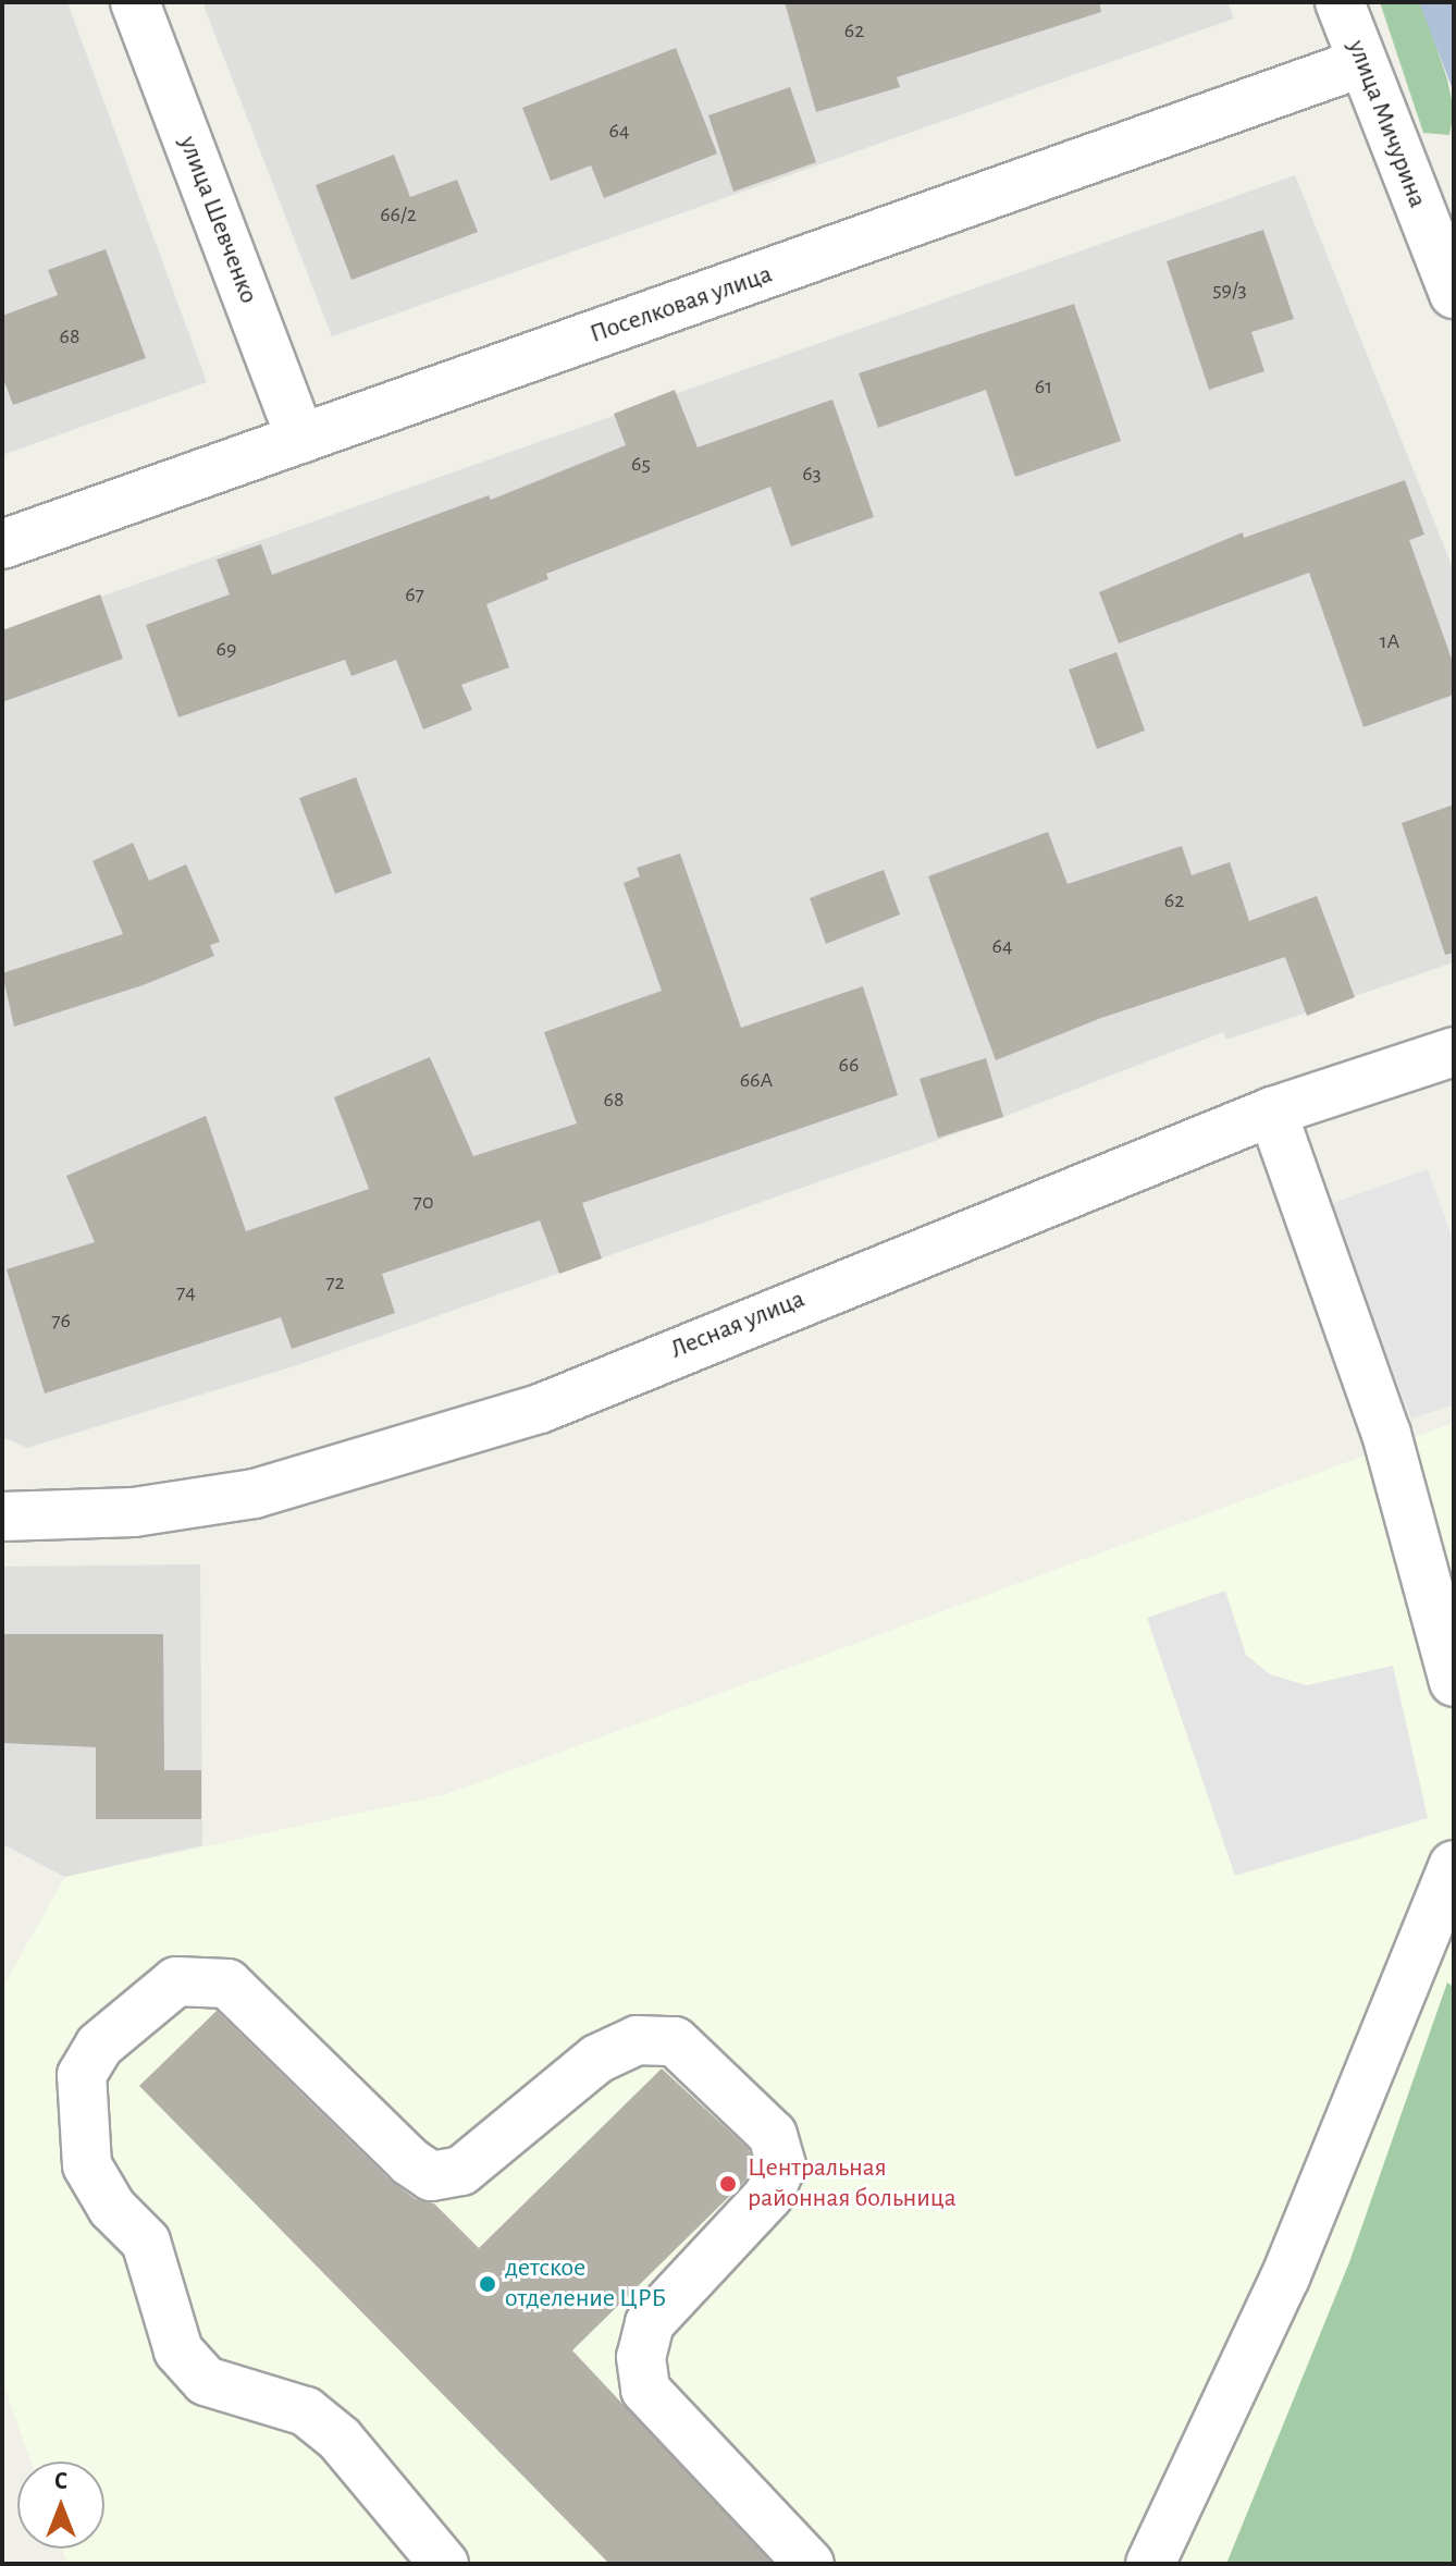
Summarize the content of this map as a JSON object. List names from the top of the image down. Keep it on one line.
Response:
{"streets":{"street":["улица Мичурина","улица Шевченко","Поселковая улица","Лесная улица"]},"crossings":[["улица Мичурина","Поселковая улица"],["улица Шевченко","Поселковая улица"]],"places":["Центральная районная больница","детское отделение ЦРБ"],"house_numbers":["62","64","66/2","59/3","68","61","65","63","67","1А","69","62","64","66","66А","68","70","72","74","76"],"north":"top"}
